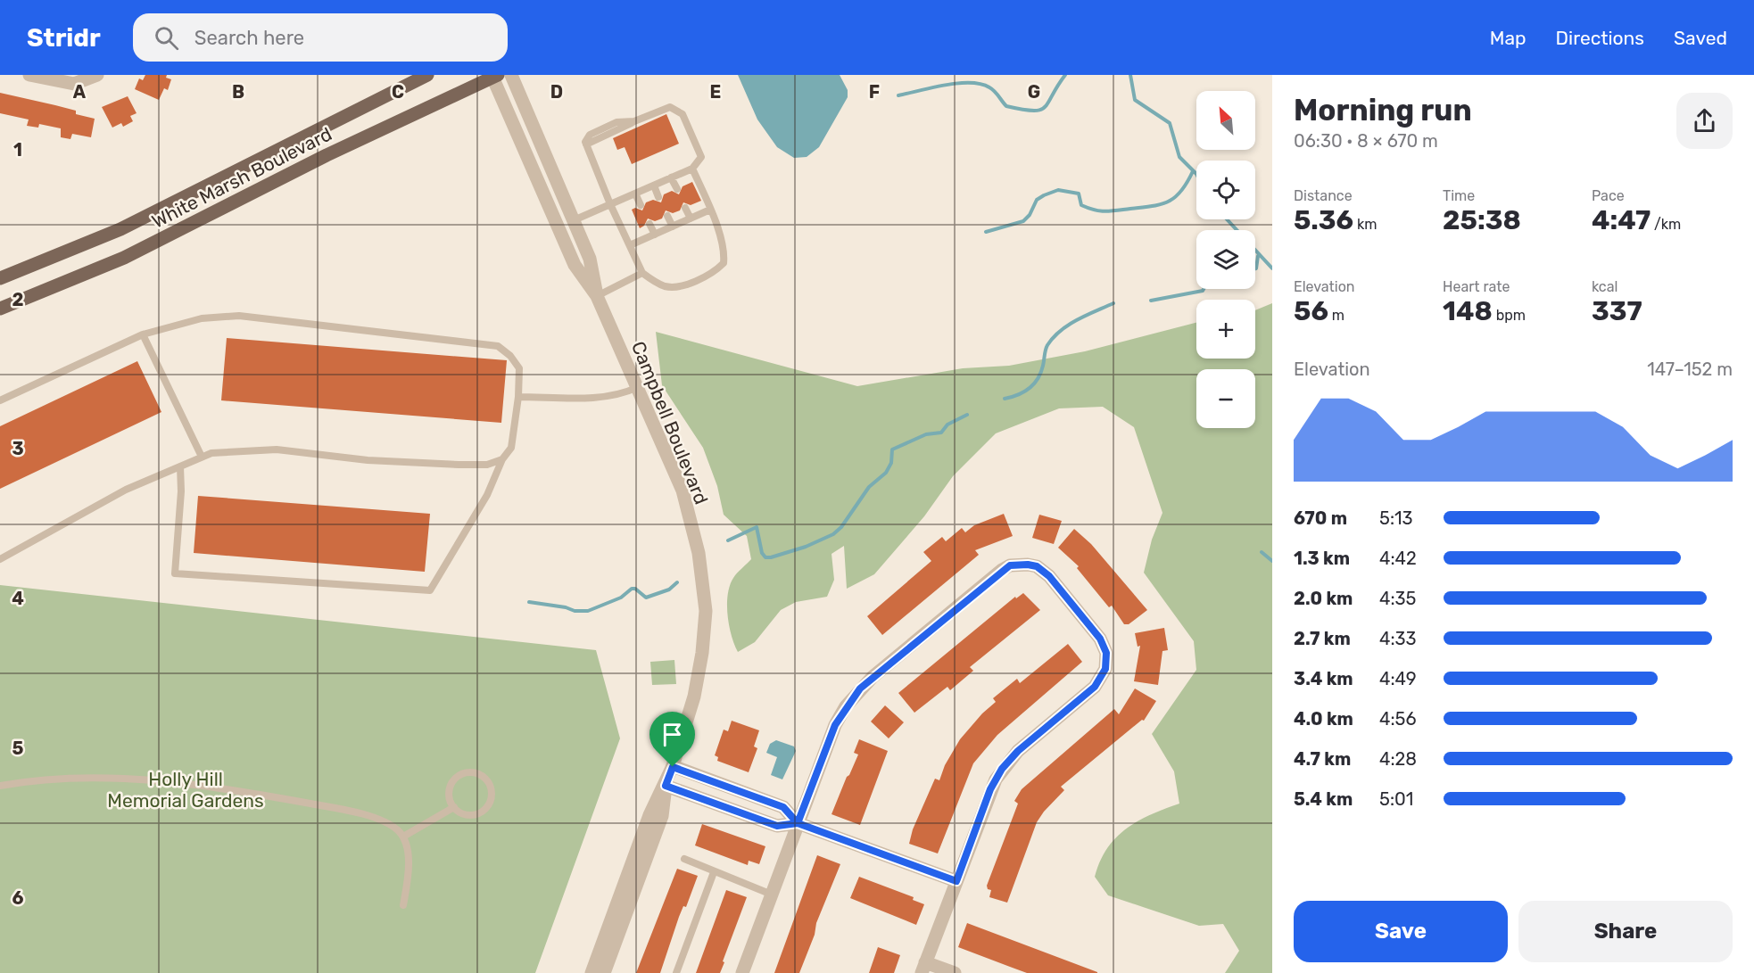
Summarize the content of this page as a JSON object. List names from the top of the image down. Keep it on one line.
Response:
{"streets":{"main road":["White Marsh Boulevard"],"street":["Campbell Boulevard"]},"crossings":[["White Marsh Boulevard","Campbell Boulevard"]],"parks":["Holly Hill Memorial Gardens"],"north":"top left","page":{"header":"Stridr","search":"Search here","nav":["Map","Directions","Saved"],"heading":["Morning run","06:30 · 8 × 670 m"],"map_buttons":["+","−"],"stats":[["Distance","5.36 km"],["Time","25:38"],["Pace","4:47 /km"],["Elevation","56 m"],["Heart rate","148 bpm"],["kcal","337"]],"chart":["Elevation","147–152 m"],"list":[{"name":"670 m","note":"5:13"},{"name":"1.3 km","note":"4:42"},{"name":"2.0 km","note":"4:35"},{"name":"2.7 km","note":"4:33"},{"name":"3.4 km","note":"4:49"},{"name":"4.0 km","note":"4:56"},{"name":"4.7 km","note":"4:28"},{"name":"5.4 km","note":"5:01"}],"buttons":["Save","Share"]},"grid":{"columns":["A","B","C","D","E","F","G"],"rows":["1","2","3","4","5","6"]}}
